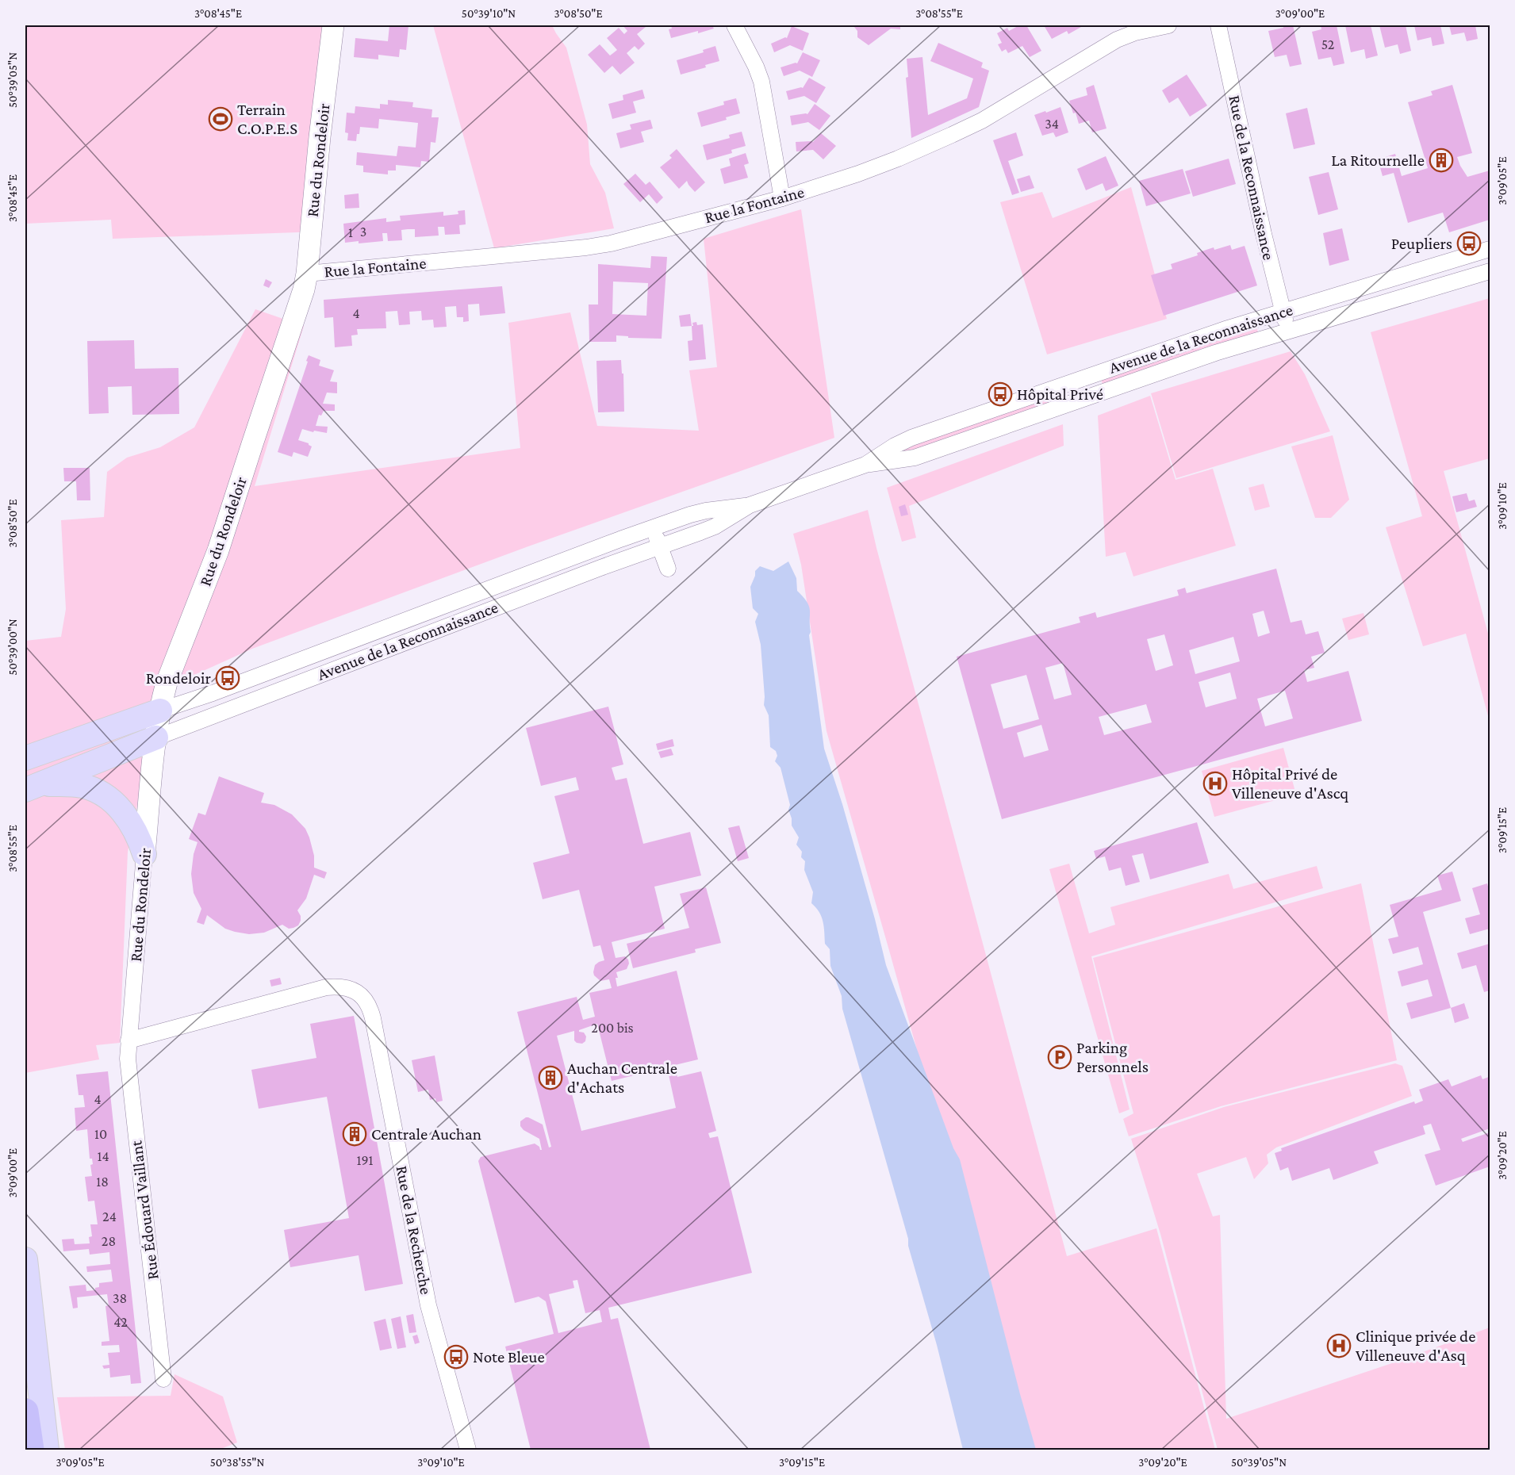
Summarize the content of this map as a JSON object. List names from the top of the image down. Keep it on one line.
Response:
{"streets":{"street":["Rue du Rondeloir","Rue de la Reconnaissance","Rue la Fontaine","Avenue de la Reconnaissance","Rue Édouard Vaillant","Rue de la Recherche"]},"crossings":[["Rue du Rondeloir","Rue la Fontaine"],["Rue du Rondeloir","Avenue de la Reconnaissance"],["Rue du Rondeloir","Rue Édouard Vaillant"],["Rue du Rondeloir","Rue de la Recherche"],["Rue de la Reconnaissance","Avenue de la Reconnaissance"],["Rue Édouard Vaillant","Rue de la Recherche"]],"places":{"sports":["Terrain C.O.P.E.S"],"building":["La Ritournelle","Auchan Centrale d'Achats","Centrale Auchan"],"bus stop":["Peupliers","Hôpital Privé","Rondeloir","Note Bleue"],"hospital":["Hôpital Privé de Villeneuve d'Ascq","Clinique privée de Villeneuve d'Asq"],"parking":["Parking Personnels"]},"house_numbers":["52","34","3","1","4","200 bis","4","10","14","191","18","24","28","38","42"],"coordinates":["3°08'45\"E","50°39'10\"N","3°08'50\"E","3°08'55\"E","3°09'00\"E","50°39'05\"N","3°09'05\"E","3°09'10\"E","50°39'00\"N","3°09'15\"E","3°09'20\"E","50°38'55\"N"]}
